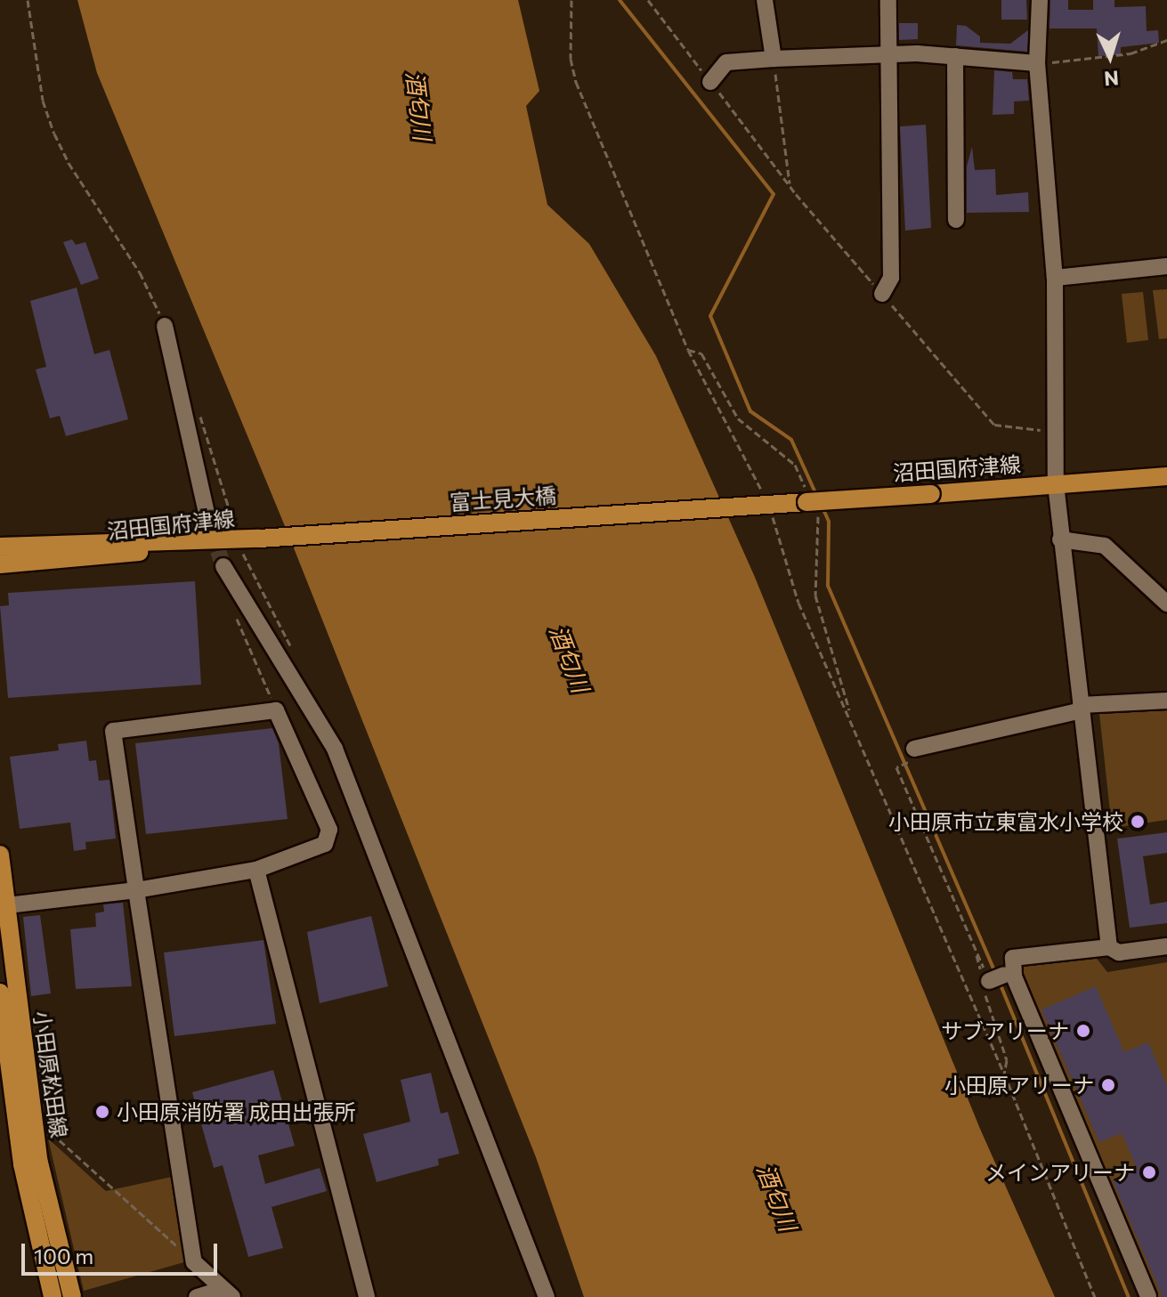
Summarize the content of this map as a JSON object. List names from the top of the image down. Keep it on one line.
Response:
{"streets":{"main road":["沼田国府津線","富士見大橋","小田原松田線"]},"crossings":[["沼田国府津線","富士見大橋"]],"water":["酒匂川"],"places":["小田原市立東富水小学校","サブアリーナ","小田原アリーナ","小田原消防署 成田出張所","メインアリーナ"],"scale_bar":"100 m","north":"bottom"}
